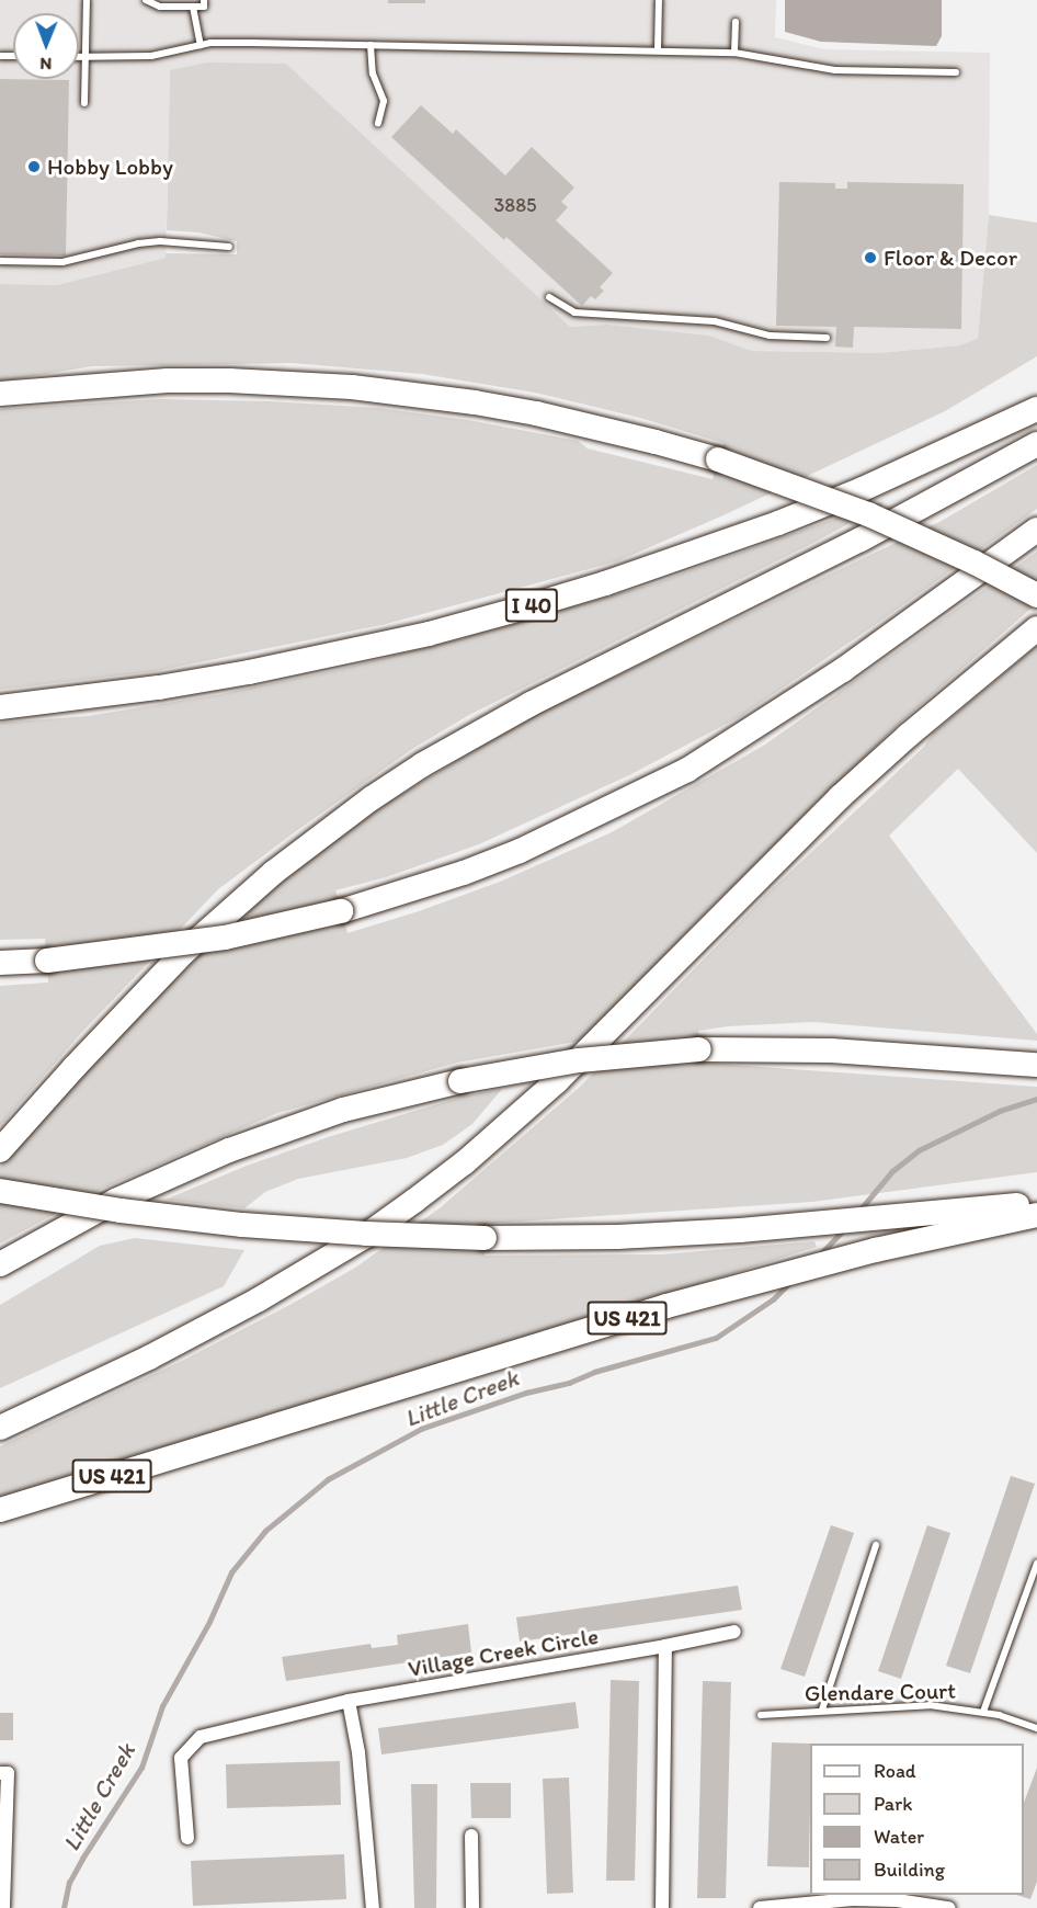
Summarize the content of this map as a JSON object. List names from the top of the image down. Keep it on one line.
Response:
{"streets":{"highway":["I 40","US 421"],"street":["Village Creek Circle"],"lane":["Glendare Court"]},"water":["Little Creek"],"places":["Hobby Lobby","Floor & Decor"],"house_numbers":["3885"],"legend":["Road","Park","Water","Building"],"north":"bottom"}
